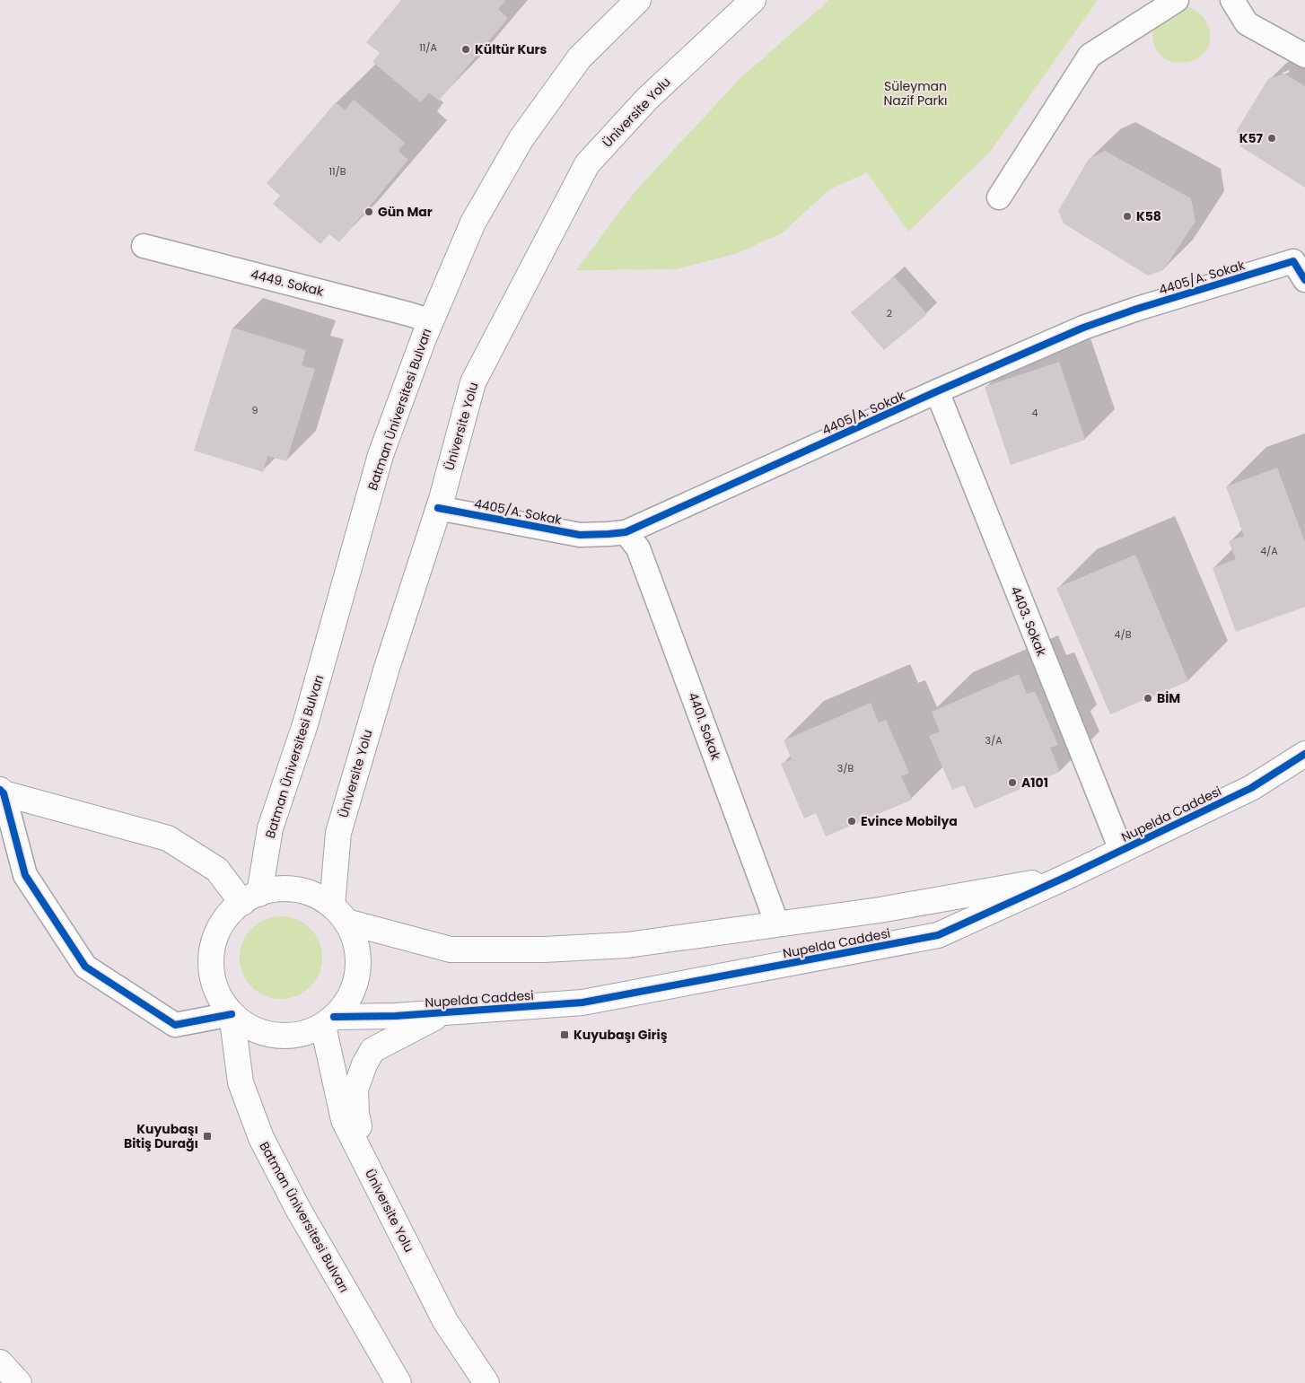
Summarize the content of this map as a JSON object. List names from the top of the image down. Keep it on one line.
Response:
{"streets":{"main road":["Üniversite Yolu","Batman Üniversitesi Bulvarı","Nupelda Caddesi"],"street":["4405/A. Sokak","4449. Sokak","4403. Sokak","4401. Sokak"]},"crossings":[["Üniversite Yolu","4405/A. Sokak"],["Üniversite Yolu","Batman Üniversitesi Bulvarı"],["Üniversite Yolu","Nupelda Caddesi"],["4405/A. Sokak","4403. Sokak"],["4405/A. Sokak","4401. Sokak"],["4449. Sokak","Batman Üniversitesi Bulvarı"],["Batman Üniversitesi Bulvarı","Nupelda Caddesi"],["4403. Sokak","Nupelda Caddesi"],["4401. Sokak","Nupelda Caddesi"]],"parks":["Süleyman Nazif Parkı"],"places":{"other":["Kültür Kurs","K57","Gün Mar","K58","BİM","A101","Evince Mobilya"],"transit":["Kuyubaşı Giriş","Kuyubaşı Bitiş Durağı"]},"house_numbers":["11/A","11/B","2","9","4","4/A","4/B","3/A","3/B"]}
